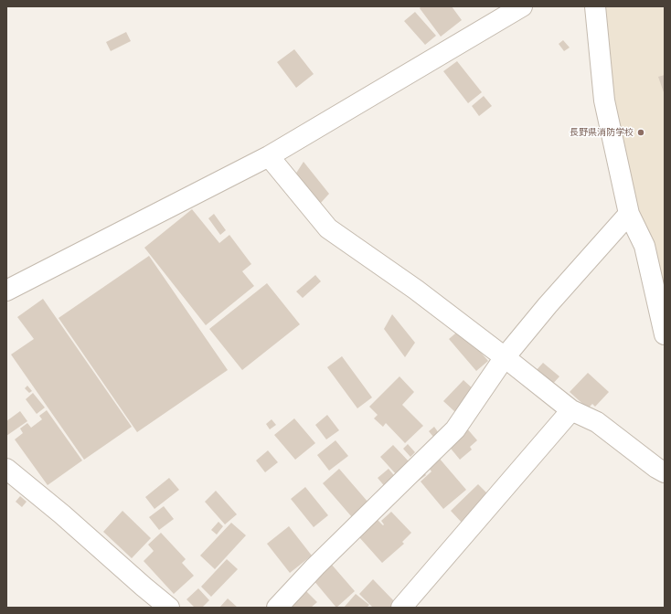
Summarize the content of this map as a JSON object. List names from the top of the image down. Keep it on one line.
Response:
{"places":["長野県消防学校"]}
